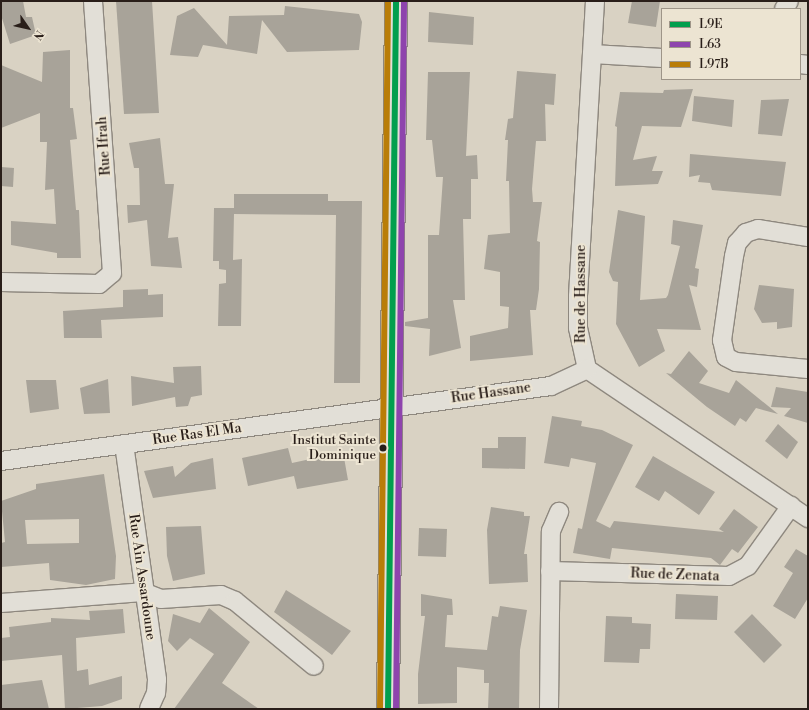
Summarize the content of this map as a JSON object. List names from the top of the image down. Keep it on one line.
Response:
{"streets":{"street":["Rue Ifrah","Rue de Hassane","Rue Hassane","Rue Ras El Ma","Rue de Zenata","Rue Ain Assardoune"]},"crossings":[["Rue de Hassane","Rue Hassane"],["Rue Hassane","Rue Ras El Ma"],["Rue Ras El Ma","Rue Ain Assardoune"]],"places":["Institut Sainte Dominique"],"lines":["transit line L9E","transit line L63","transit line L97B"],"legend":["L9E","L63","L97B"],"north":"bottom right"}
